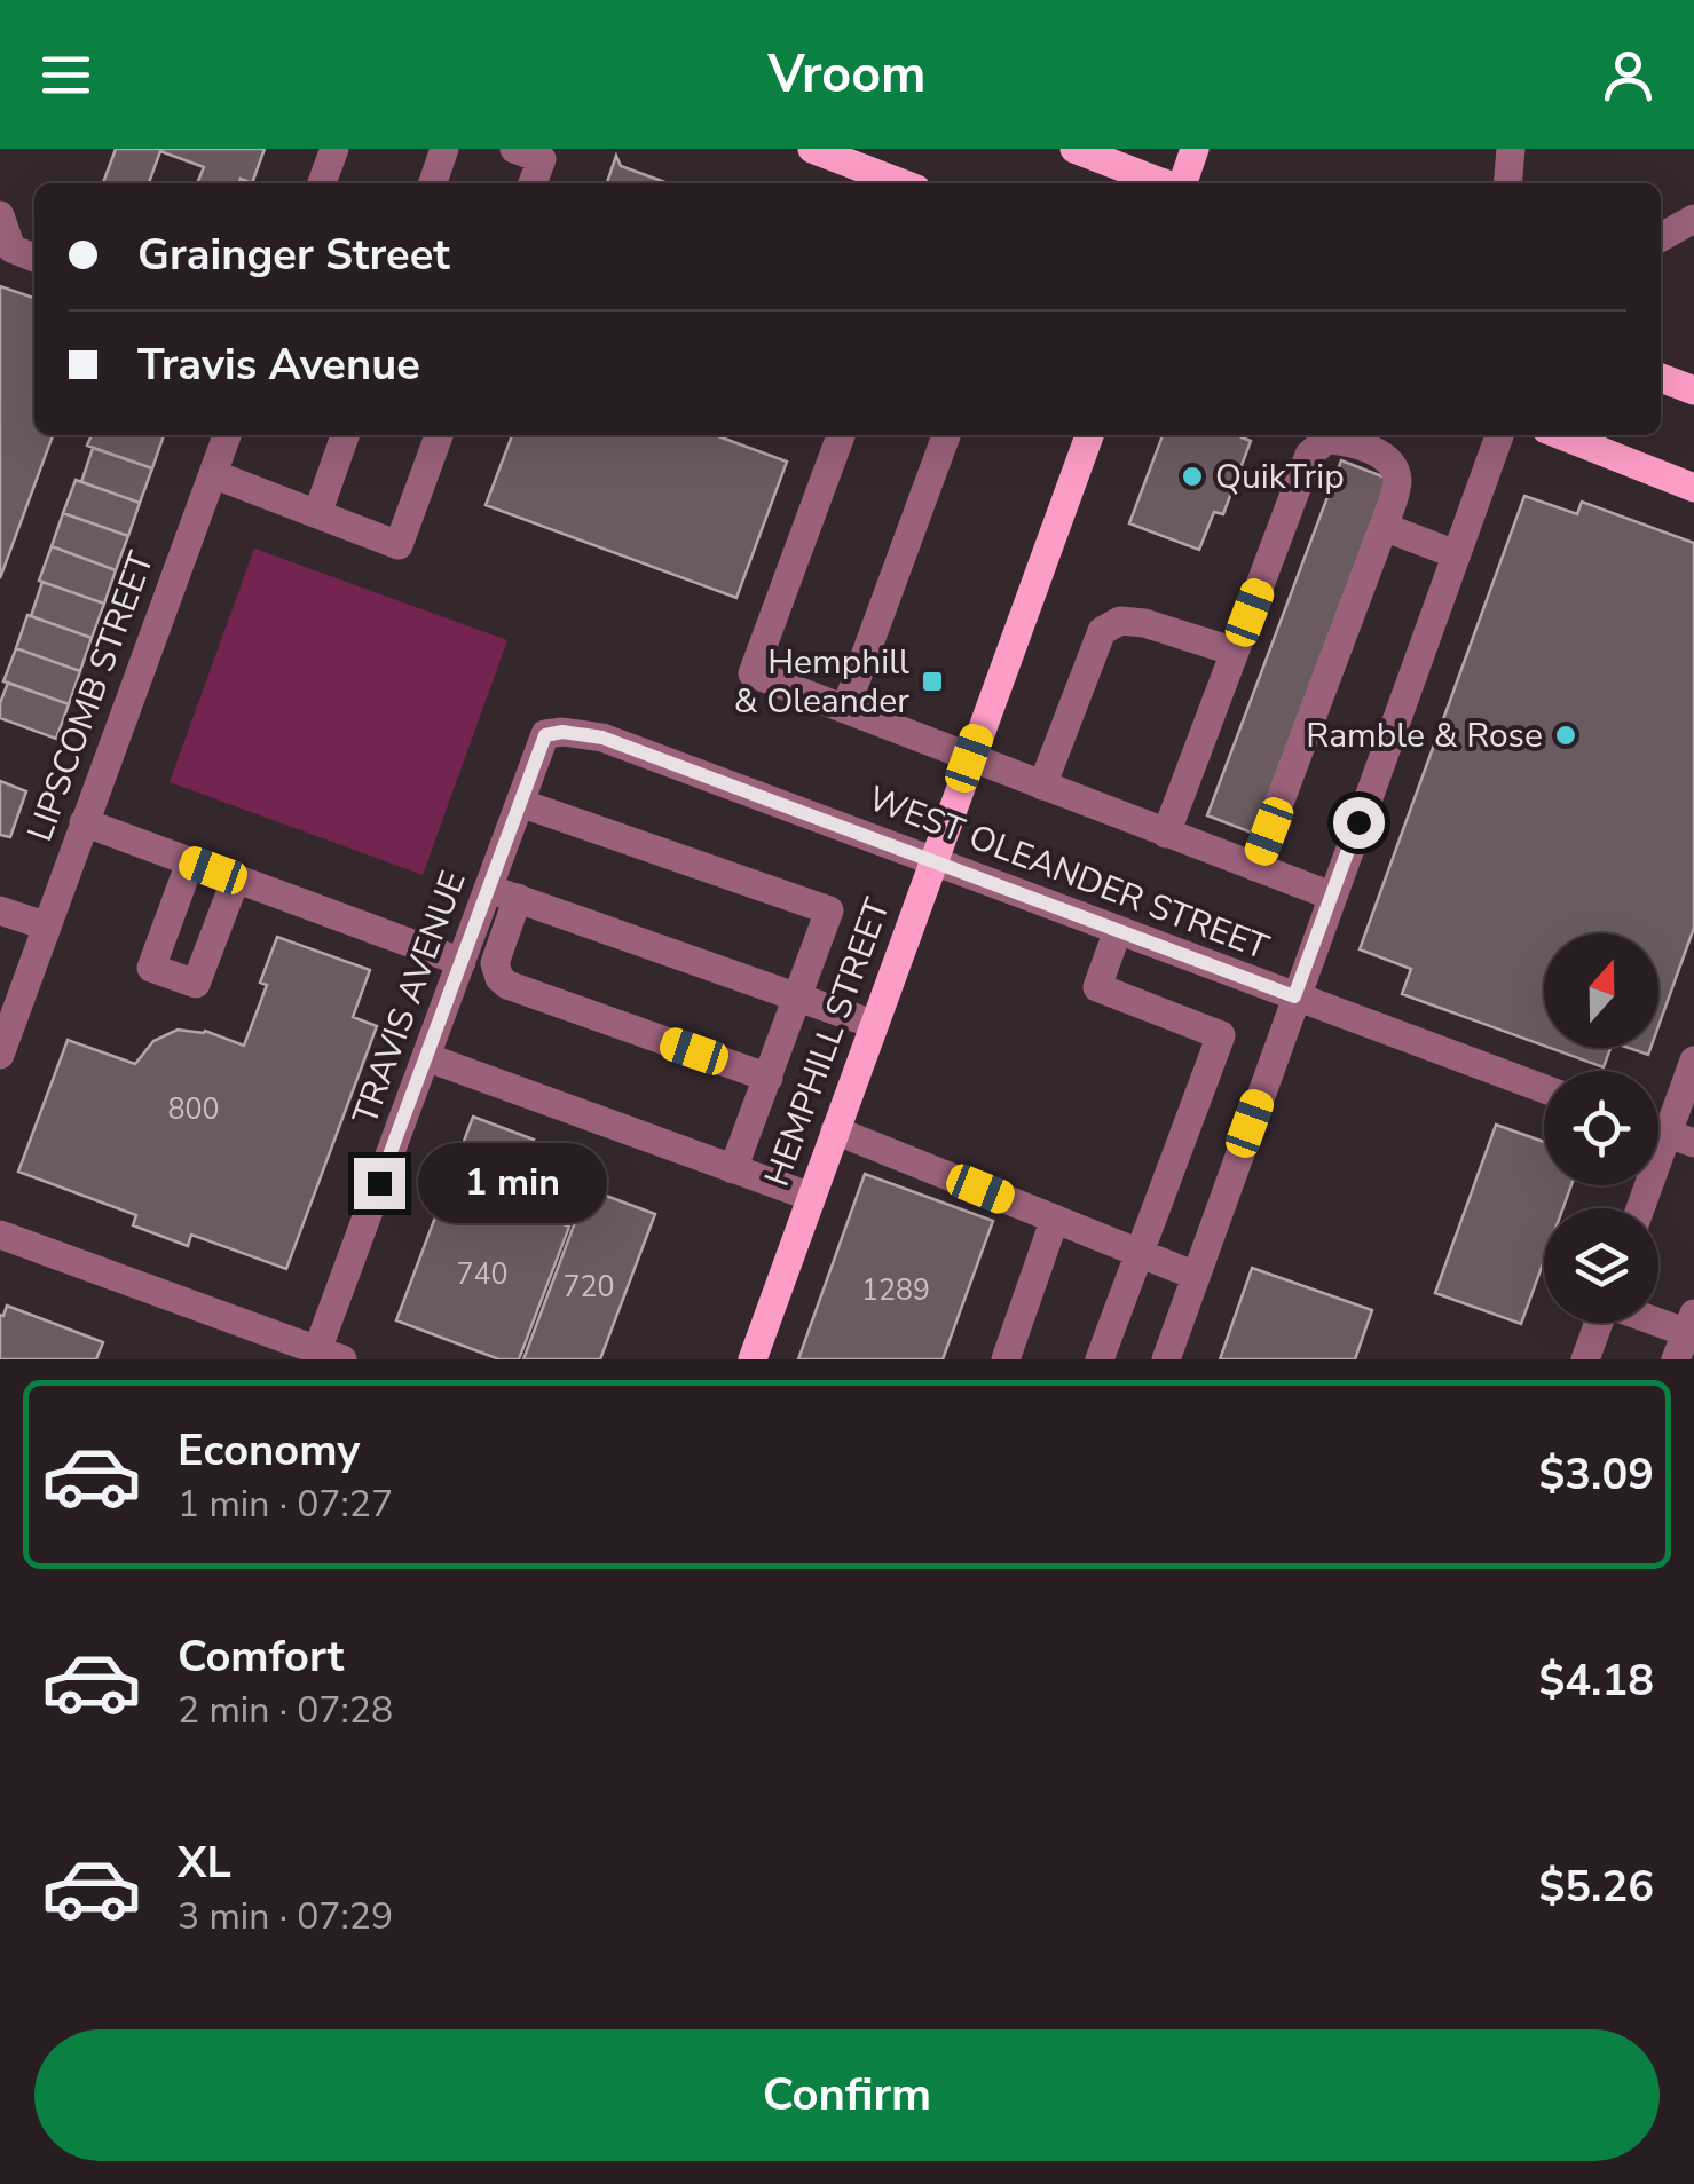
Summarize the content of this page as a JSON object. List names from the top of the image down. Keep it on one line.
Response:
{"streets":{"main road":["HEMPHILL STREET"],"street":["LIPSCOMB STREET","WEST OLEANDER STREET","TRAVIS AVENUE"]},"crossings":[["WEST OLEANDER STREET","TRAVIS AVENUE"],["WEST OLEANDER STREET","HEMPHILL STREET"]],"places":{"other":["QuikTrip","Ramble & Rose"],"transit":["Hemphill & Oleander"]},"house_numbers":["800","740","720","1289"],"north":"top","page":{"header":"Vroom","banner":["Grainger Street","Travis Avenue"],"bubble":"1 min","list":[{"name":"Economy","note":"1 min · 07:27","value":"$3.09"},{"name":"Comfort","note":"2 min · 07:28","value":"$4.18"},{"name":"XL","note":"3 min · 07:29","value":"$5.26"}],"buttons":"Confirm"}}
